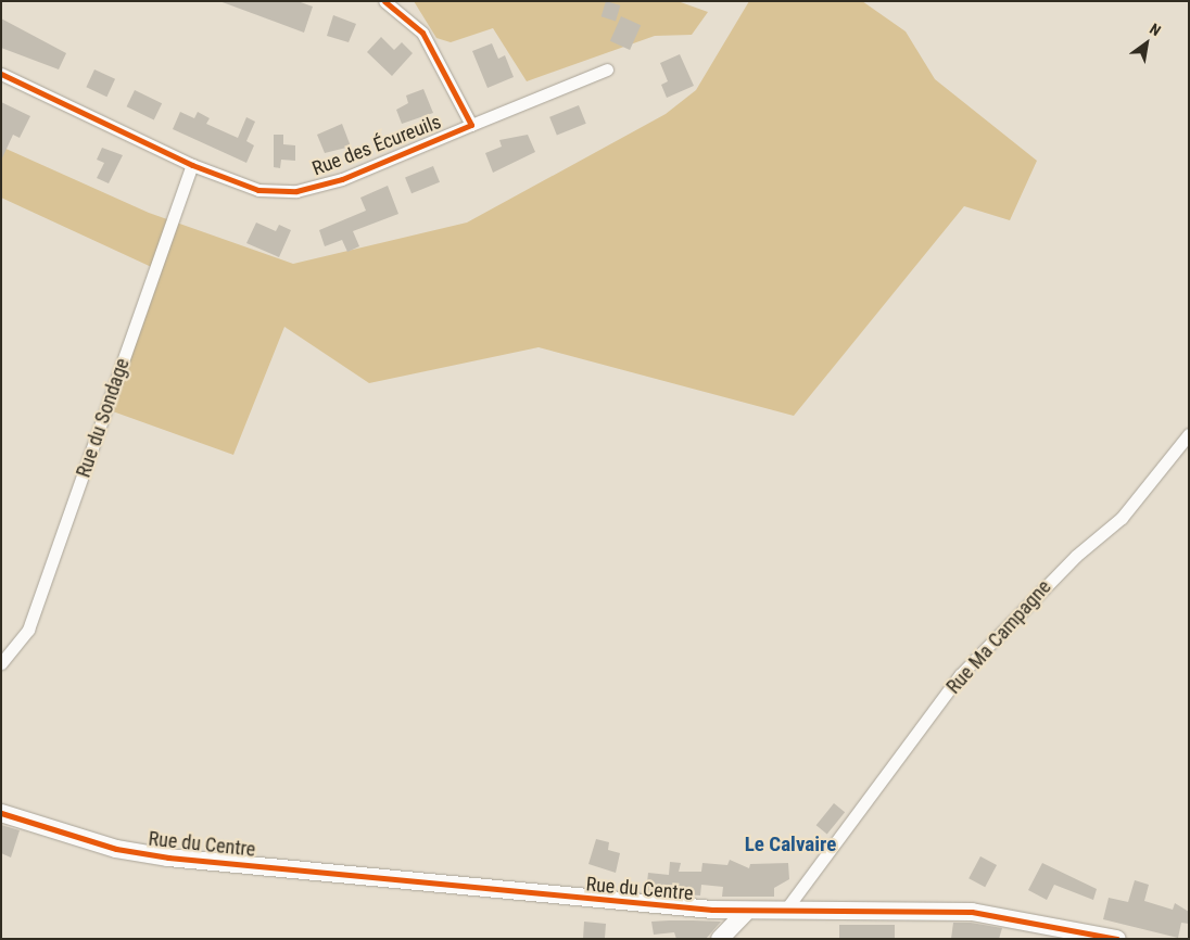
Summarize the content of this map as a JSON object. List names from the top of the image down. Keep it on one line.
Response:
{"streets":{"street":["Rue des Écureuils","Rue du Sondage","Rue Ma Campagne","Rue du Centre"]},"crossings":[["Rue des Écureuils","Rue du Sondage"],["Rue Ma Campagne","Rue du Centre"]],"districts":["Le Calvaire"],"north":"top right"}
